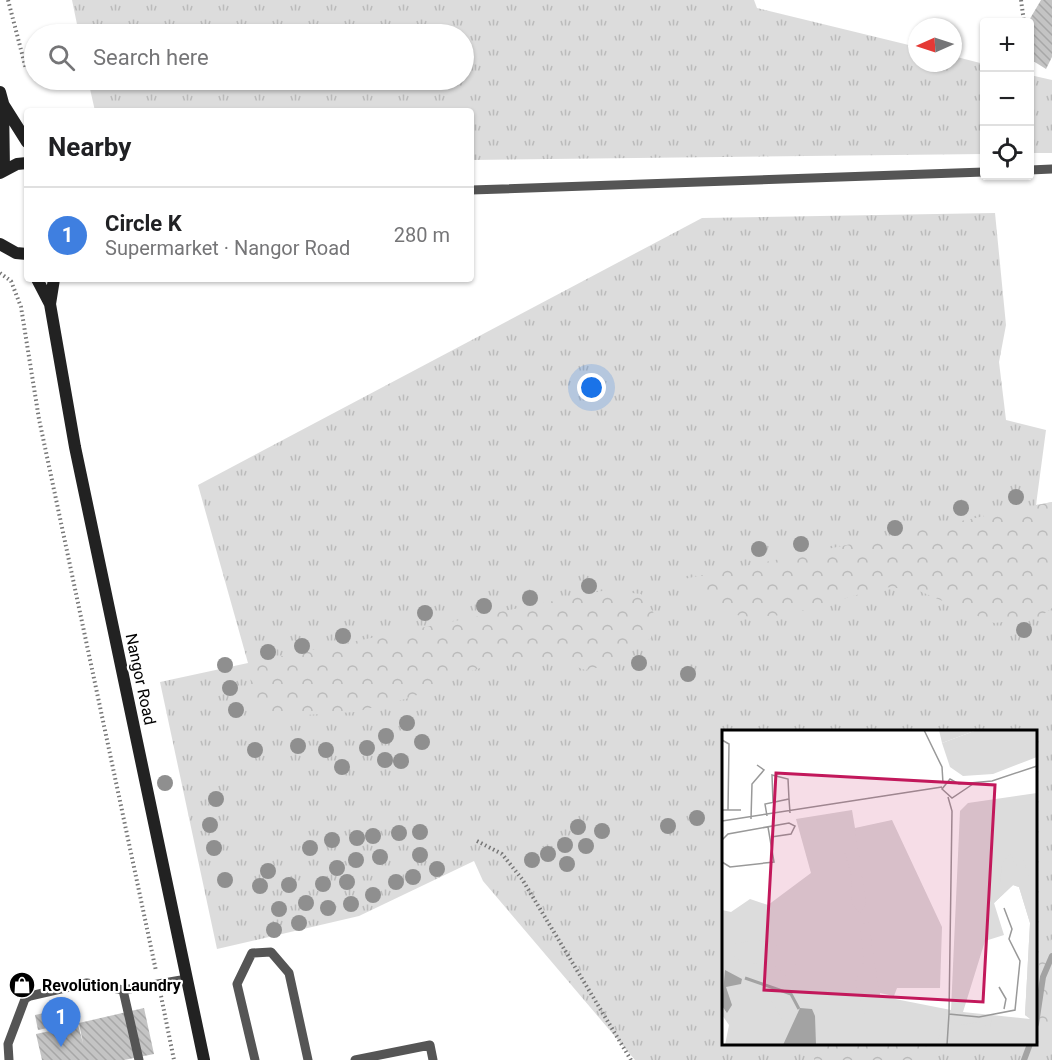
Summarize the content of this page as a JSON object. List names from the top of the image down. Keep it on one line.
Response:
{"streets":{"main road":["Nangor Road"]},"places":{"shop":["Revolution Laundry"]},"north":"left","page":{"map_buttons":["+","−"],"search":"Search here","heading":"Nearby","list":[{"mark":"1","name":"Circle K","note":"Supermarket · Nangor Road","value":"280 m"}],"pins":"1"}}
